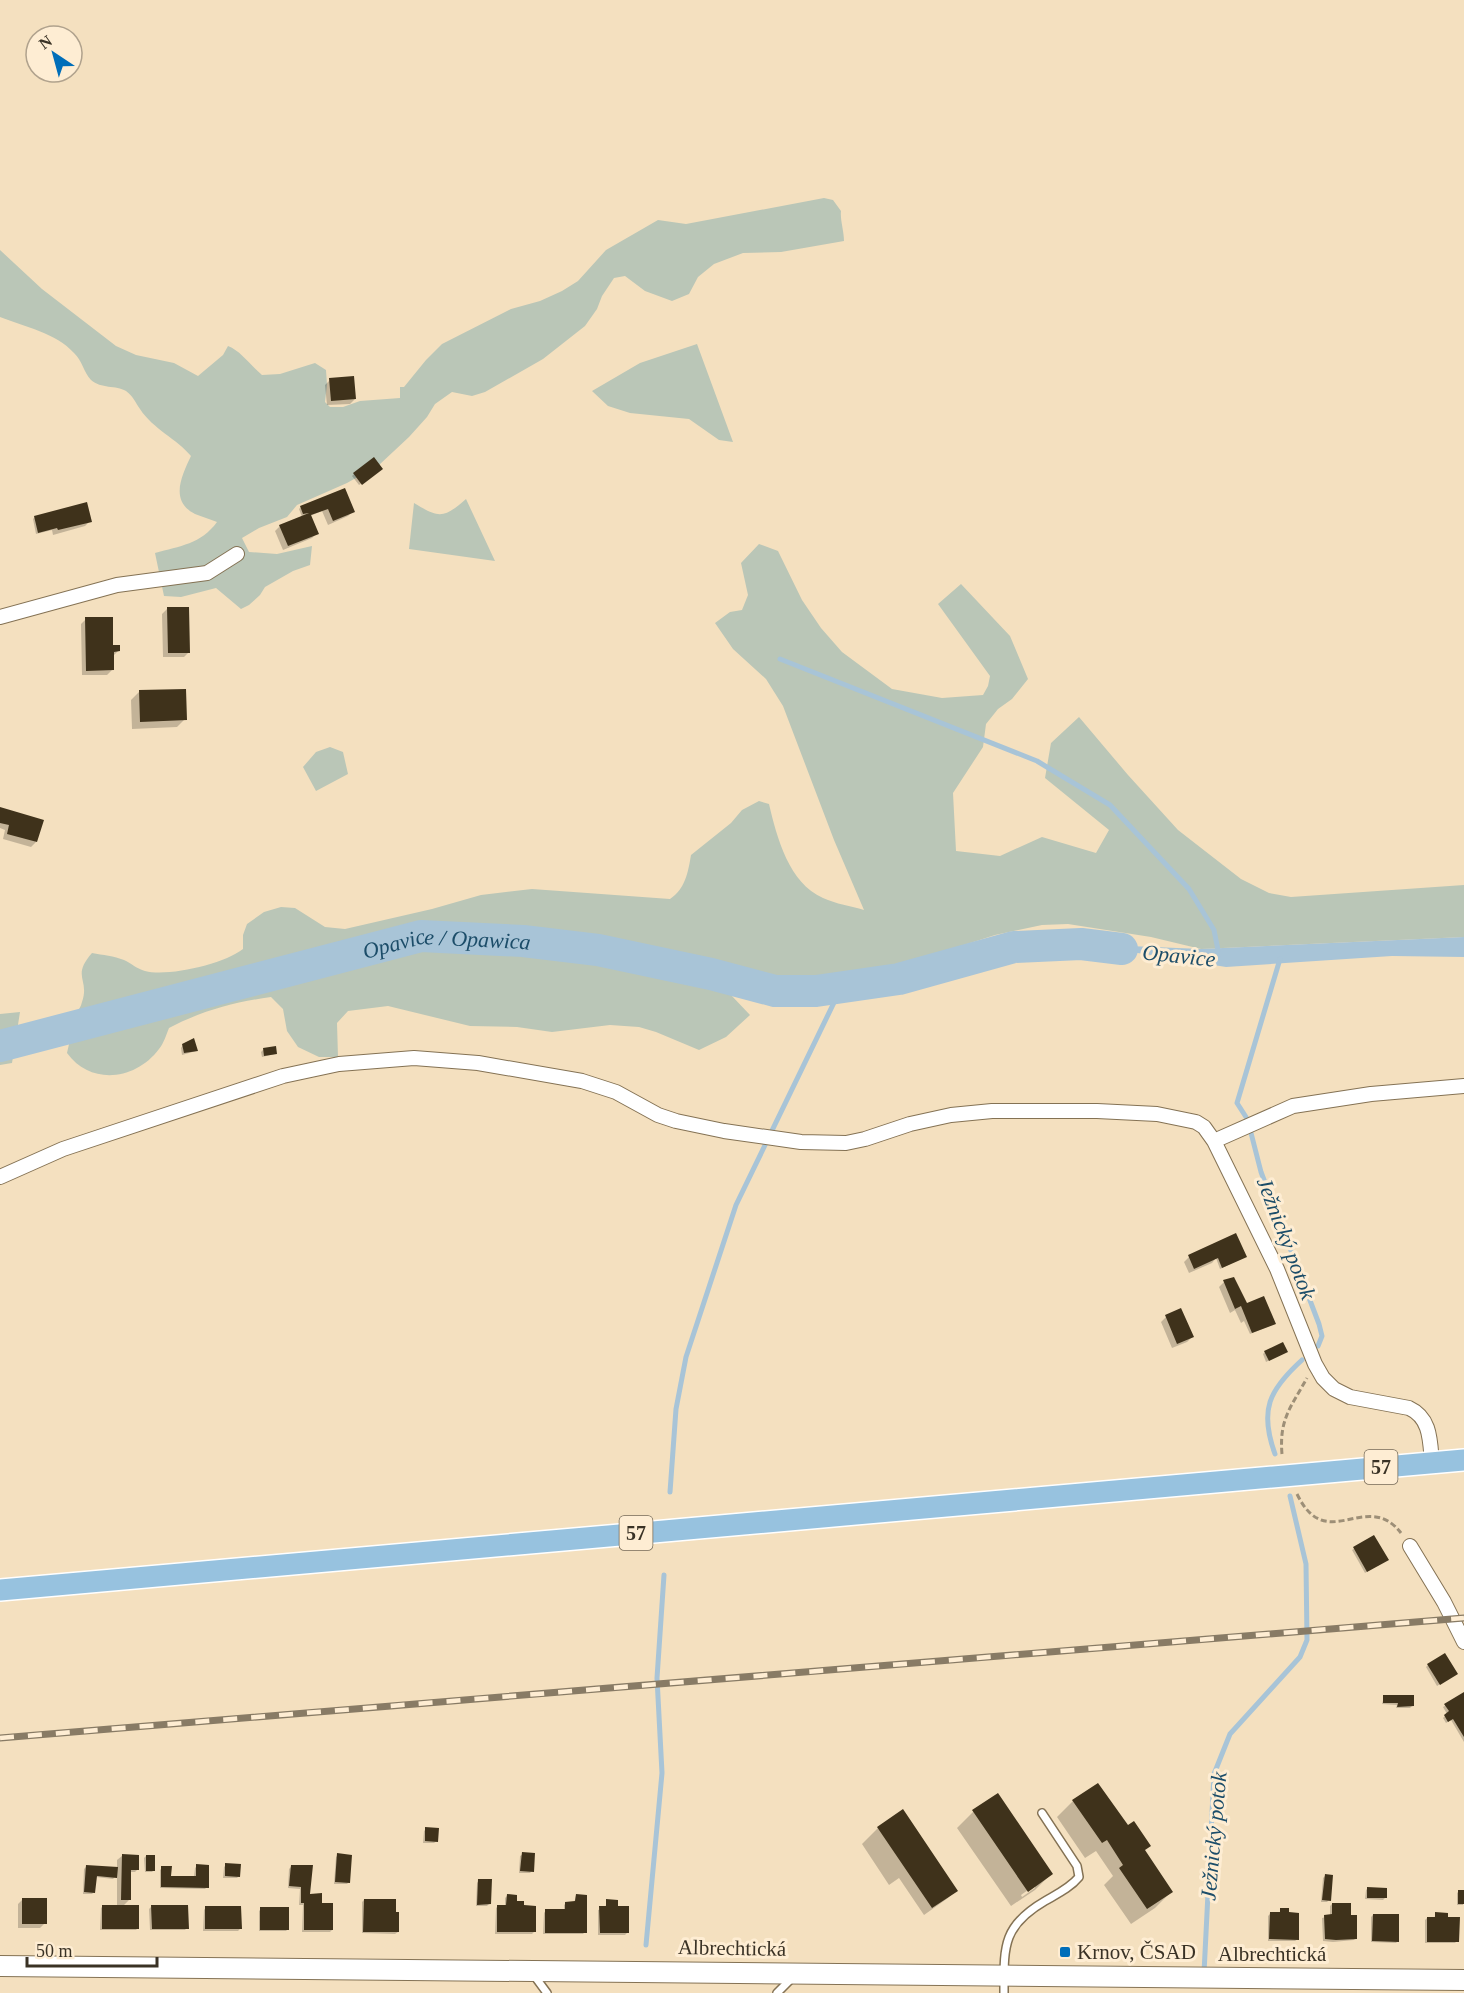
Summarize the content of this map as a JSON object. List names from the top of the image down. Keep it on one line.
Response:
{"streets":{"main road":["57","Albrechtická"]},"water":["Opavice / Opawica","Opavice","Ježnický potok"],"places":{"transit":["Krnov, ČSAD"]},"scale_bar":"50 m","north":"top left"}
